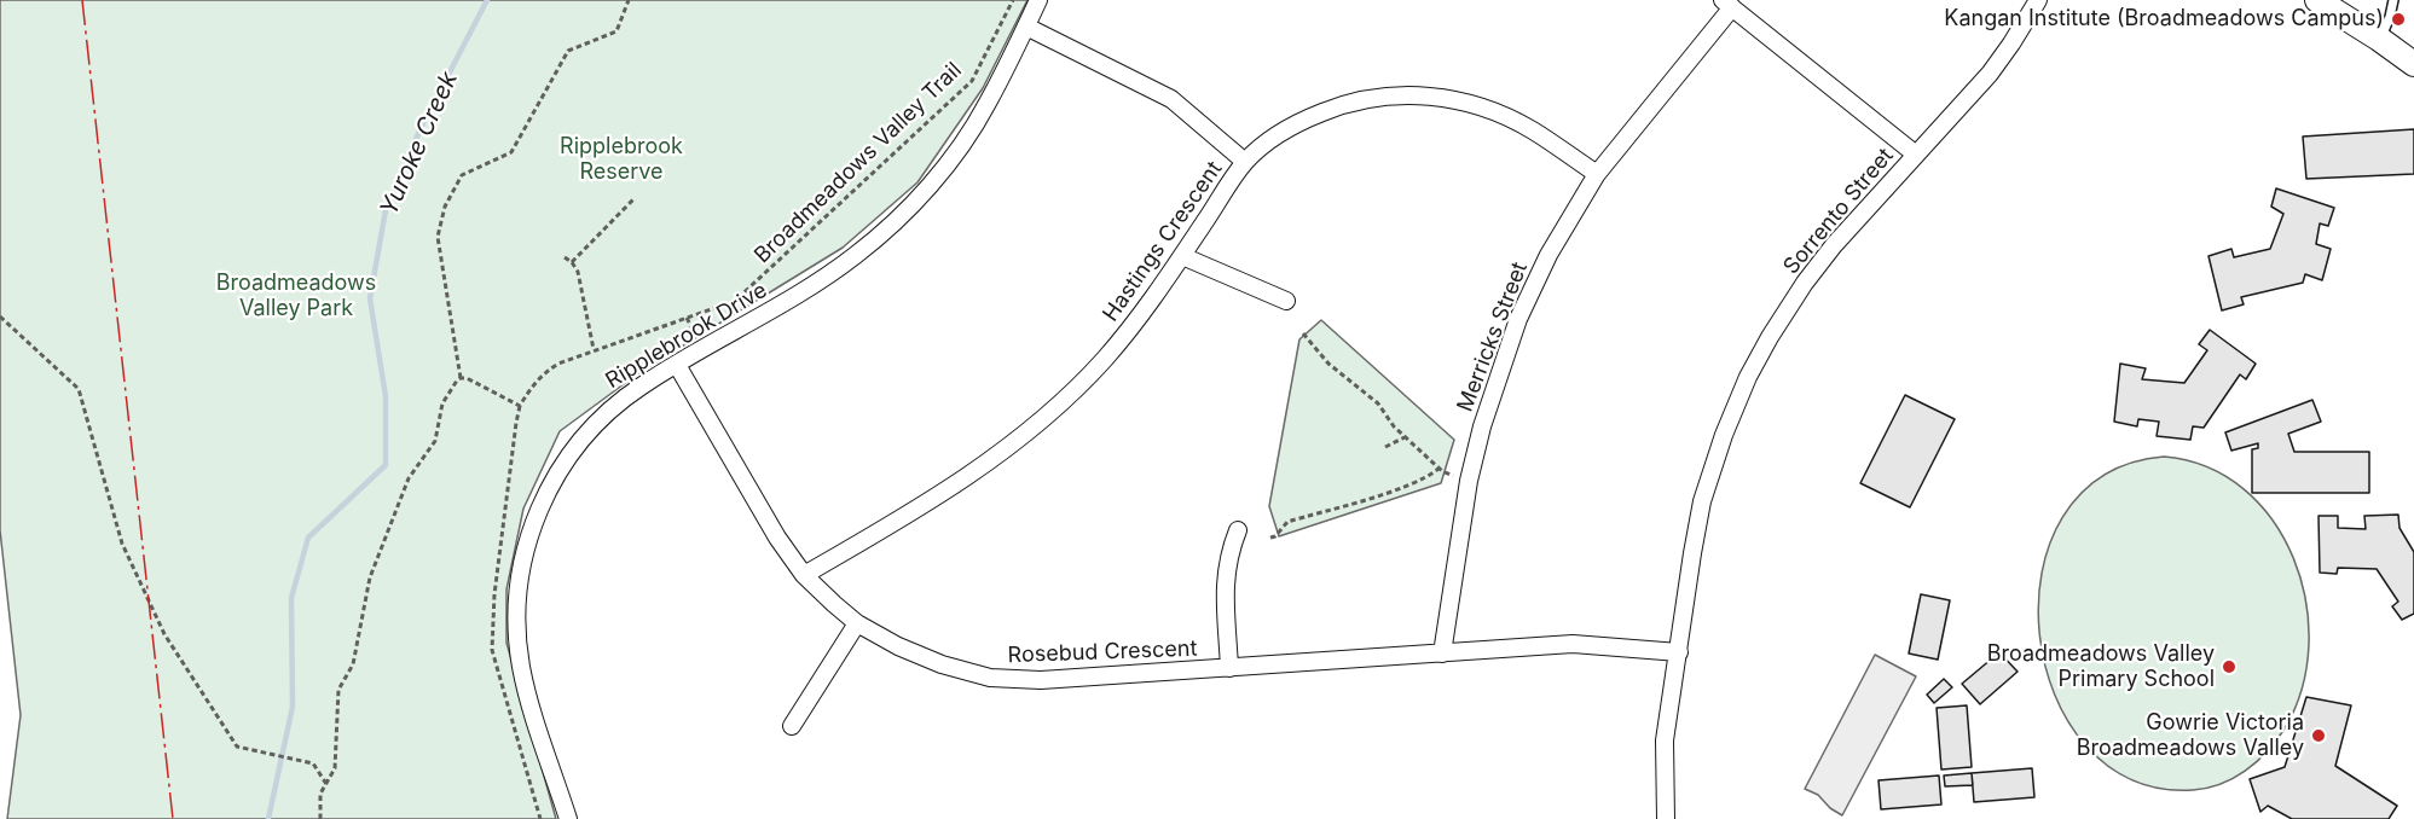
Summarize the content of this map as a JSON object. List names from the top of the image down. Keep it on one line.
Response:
{"streets":{"street":["Sorrento Street","Hastings Crescent","Ripplebrook Drive","Merricks Street","Rosebud Crescent"],"path":["Broadmeadows Valley Trail"]},"crossings":[["Sorrento Street","Rosebud Crescent"],["Hastings Crescent","Merricks Street"],["Hastings Crescent","Rosebud Crescent"],["Ripplebrook Drive","Rosebud Crescent"],["Merricks Street","Rosebud Crescent"]],"water":["Yuroke Creek"],"parks":["Ripplebrook Reserve","Broadmeadows Valley Park"],"places":["Kangan Institute (Broadmeadows Campus)","Broadmeadows Valley Primary School","Gowrie Victoria Broadmeadows Valley"]}
